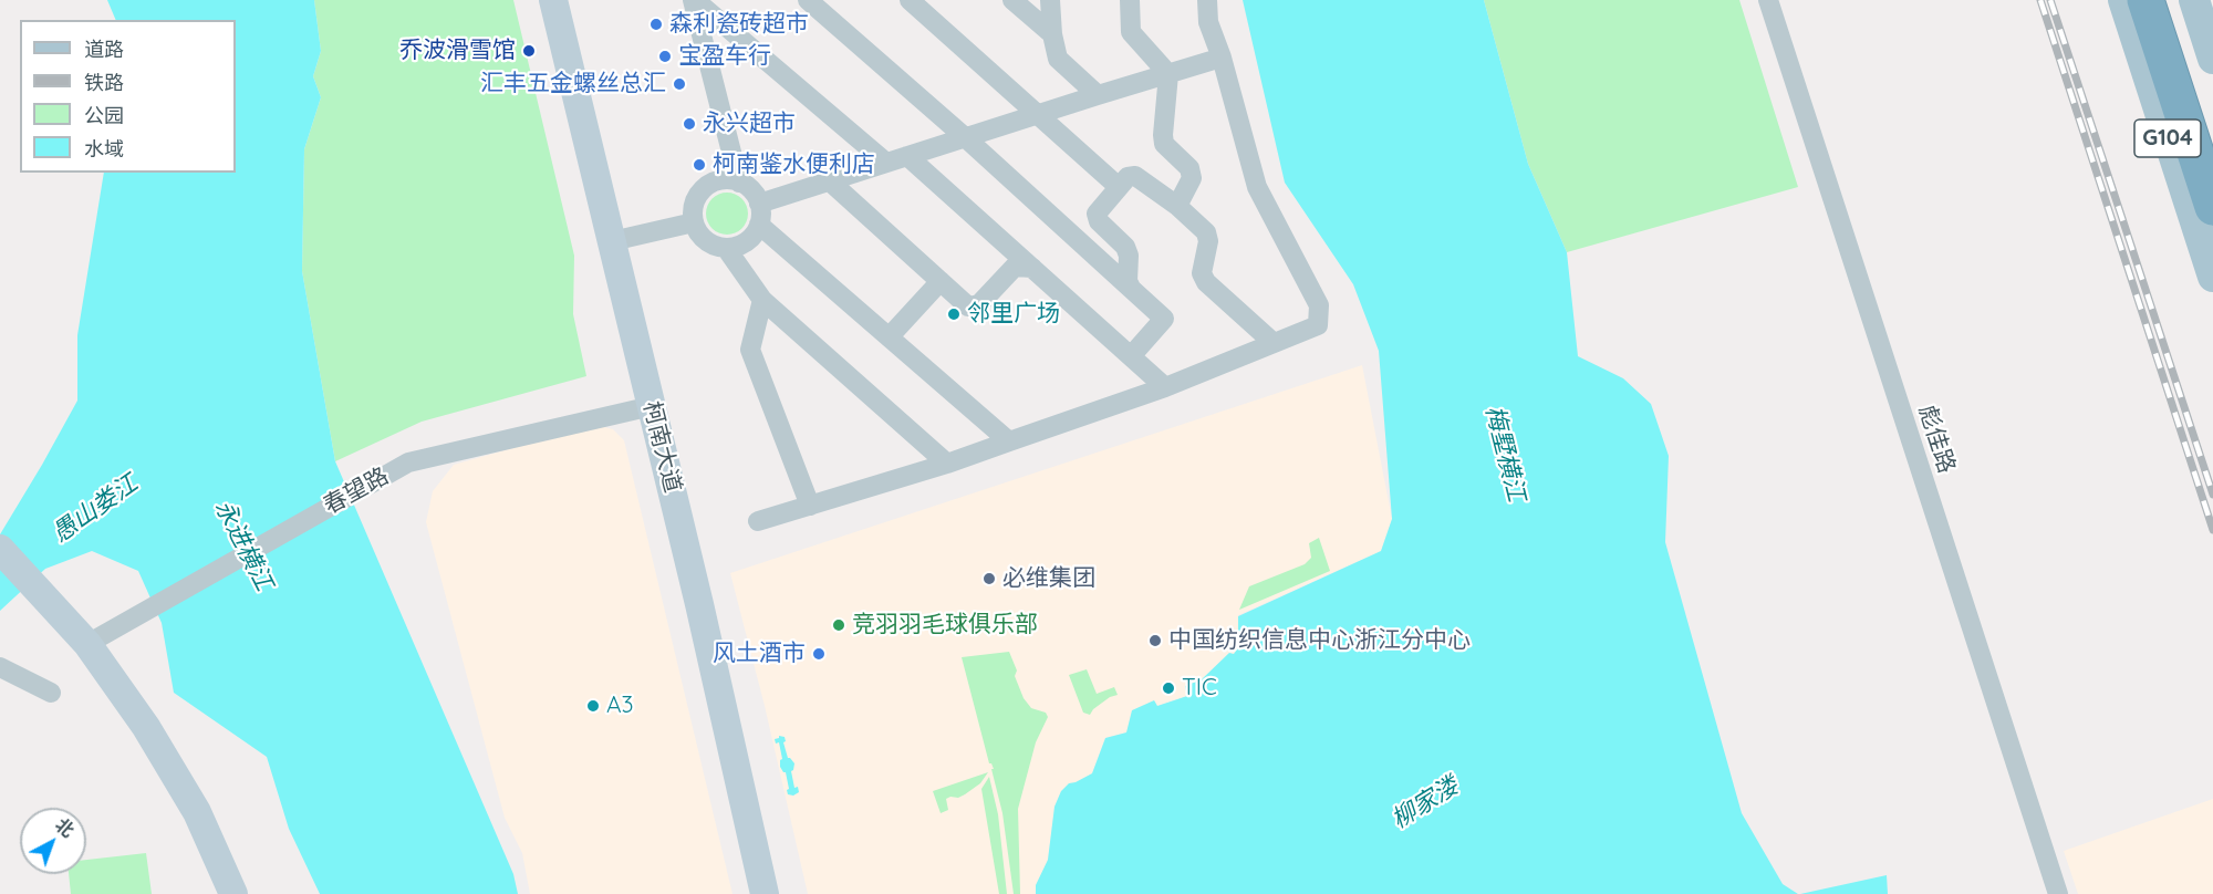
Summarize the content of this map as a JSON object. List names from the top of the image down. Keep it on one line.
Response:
{"streets":{"main road":["G104","柯南大道"],"street":["彪佳路","春望路"]},"crossings":[["柯南大道","春望路"]],"water":["梅墅横江","愚山娄江","永进横江","柳家溇"],"places":["森利瓷砖超市","乔波滑雪馆","宝盈车行","汇丰五金螺丝总汇","永兴超市","柯南鉴水便利店","邻里广场","必维集团","竞羽羽毛球俱乐部","中国纺织信息中心浙江分中心","风土酒市","TIC","A3"],"legend":["道路","铁路","公园","水域"],"north":"top right"}
